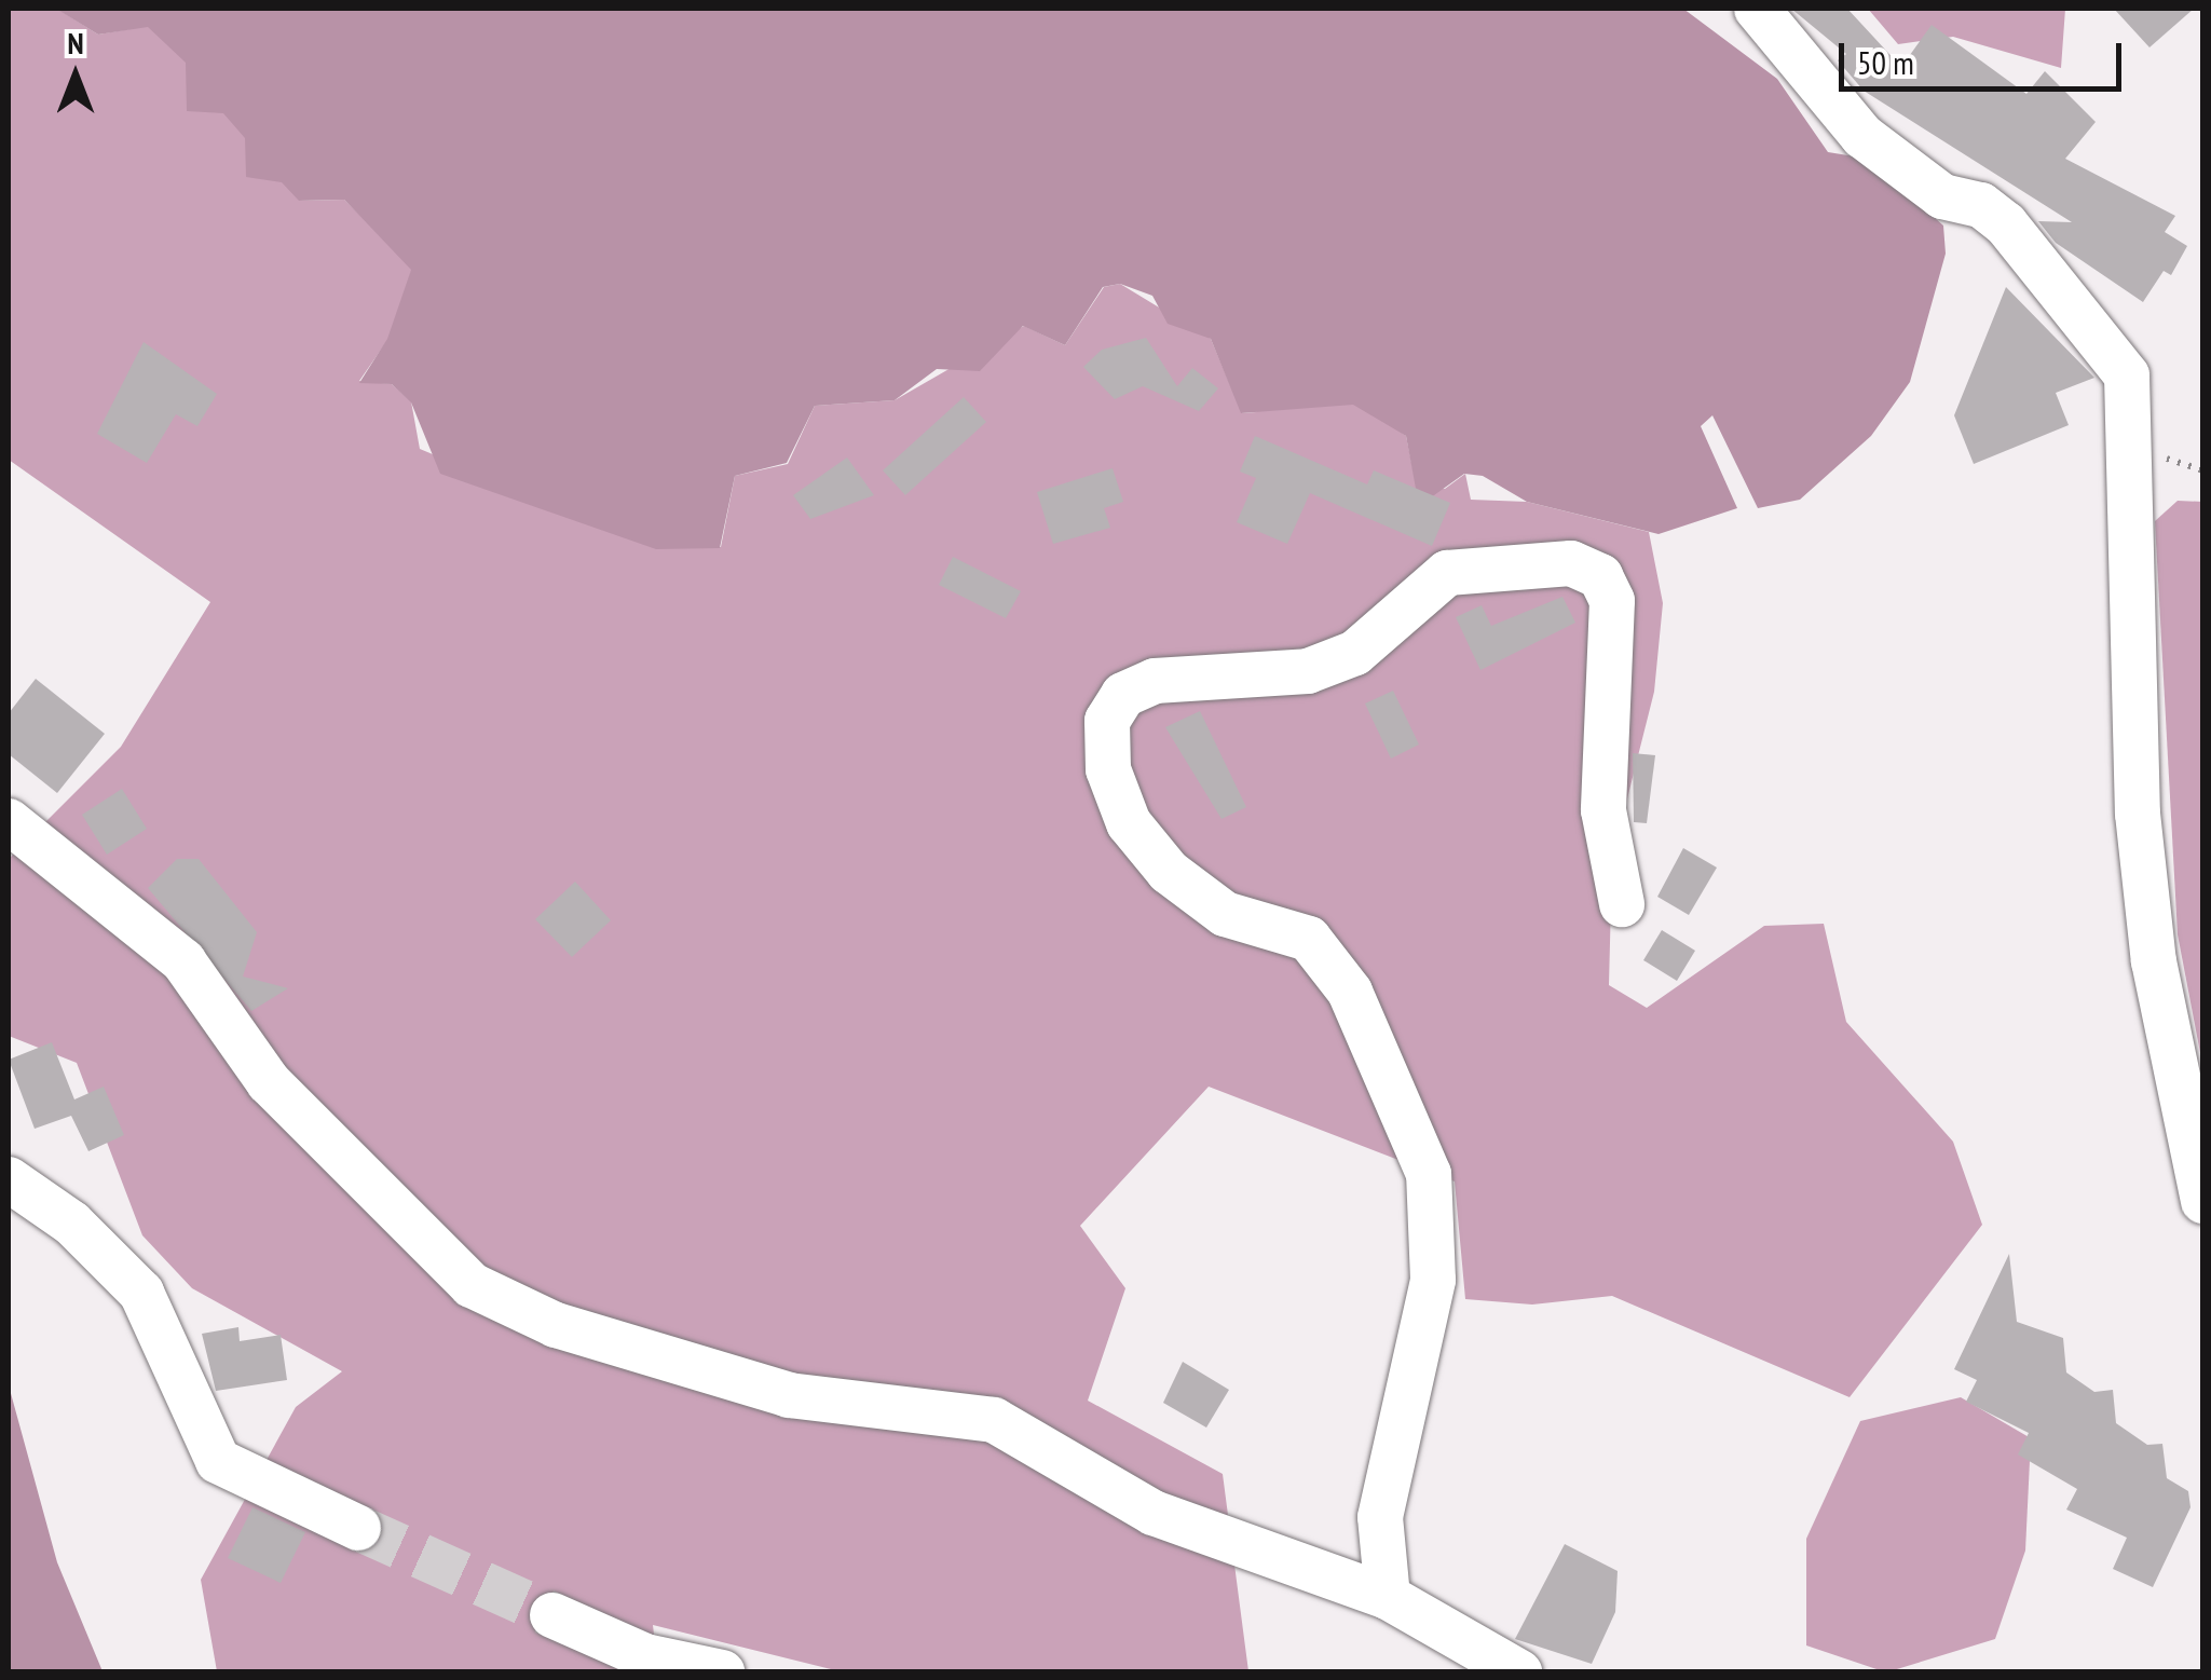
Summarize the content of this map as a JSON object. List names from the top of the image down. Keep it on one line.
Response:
{"scale_bar":"50 m","north":"top"}
